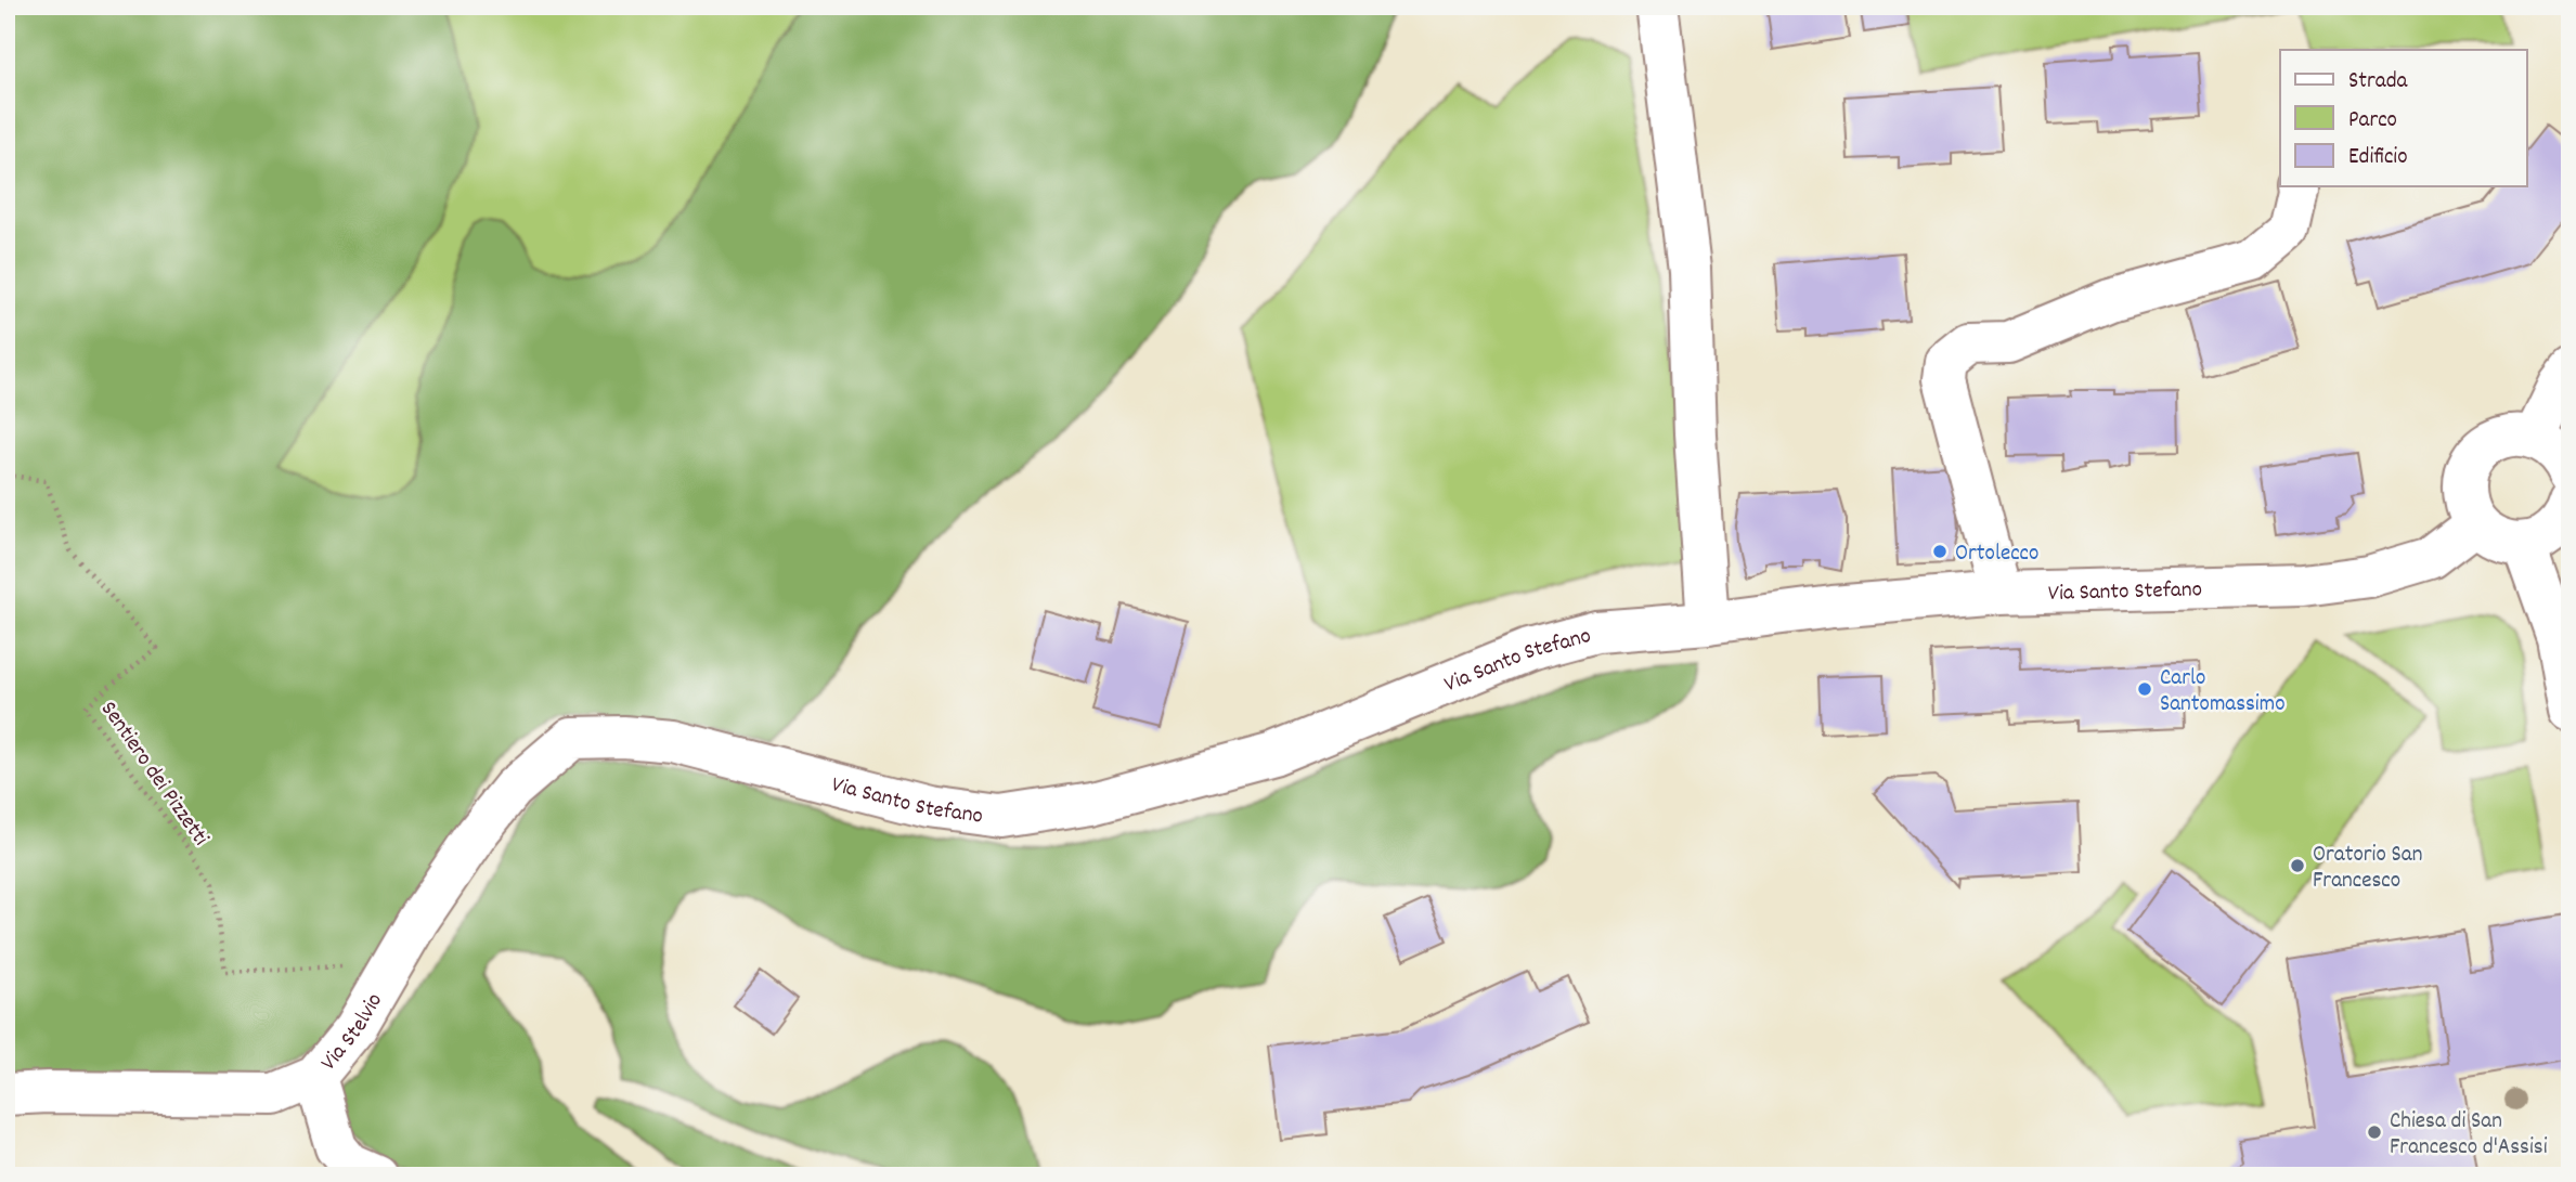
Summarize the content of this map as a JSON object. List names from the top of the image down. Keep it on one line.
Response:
{"streets":{"street":["Via Santo Stefano","Via Stelvio"],"path":["Sentiero dei Pizzetti"]},"crossings":[["Via Santo Stefano","Via Stelvio"],["Sentiero dei Pizzetti","Via Stelvio"]],"places":["Ortolecco","Carlo Santomassimo","Oratorio San Francesco","Chiesa di San Francesco d'Assisi"],"legend":["Strada","Parco","Edificio"]}
